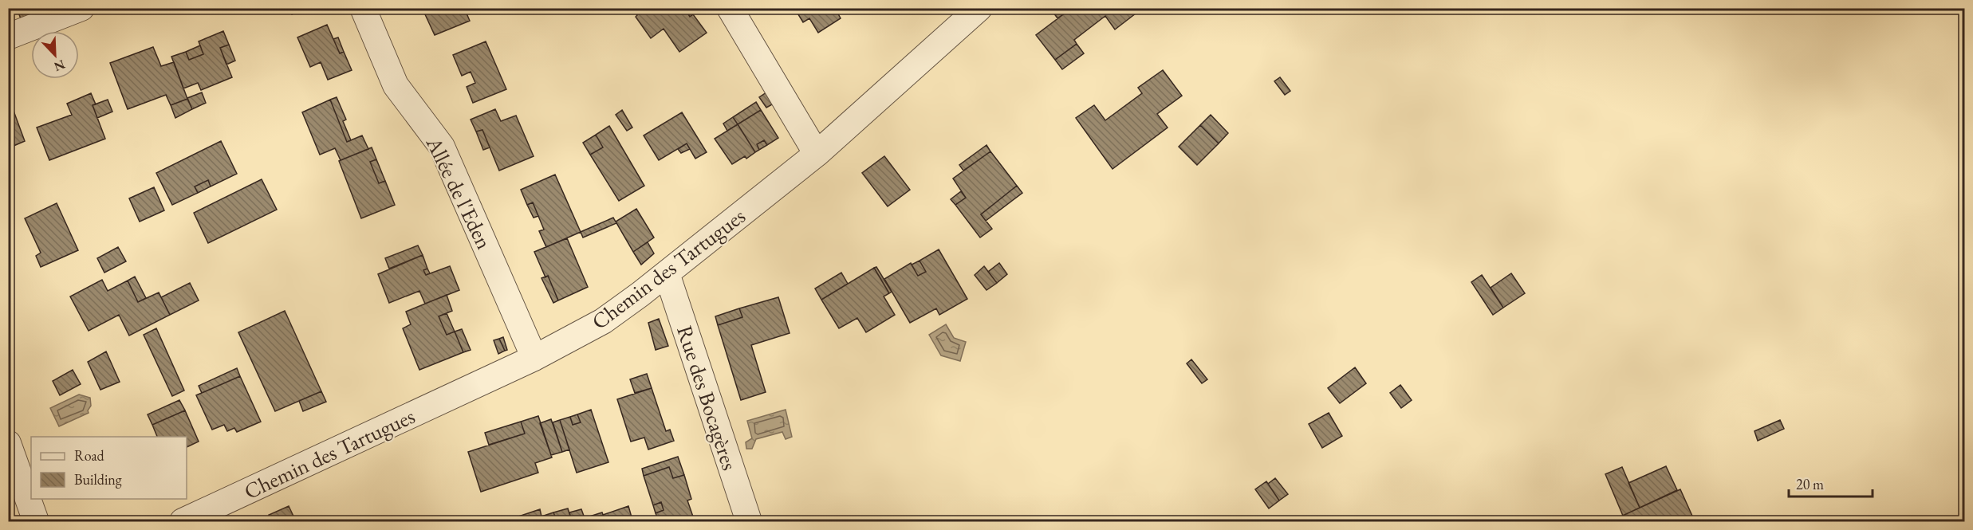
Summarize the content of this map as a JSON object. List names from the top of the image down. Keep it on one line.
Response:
{"streets":{"street":["Allée de l'Eden","Chemin des Tartugues","Rue des Bocagères"]},"crossings":[["Allée de l'Eden","Chemin des Tartugues"],["Chemin des Tartugues","Rue des Bocagères"]],"legend":["Road","Building"],"scale_bar":"20 m","north":"bottom right"}
